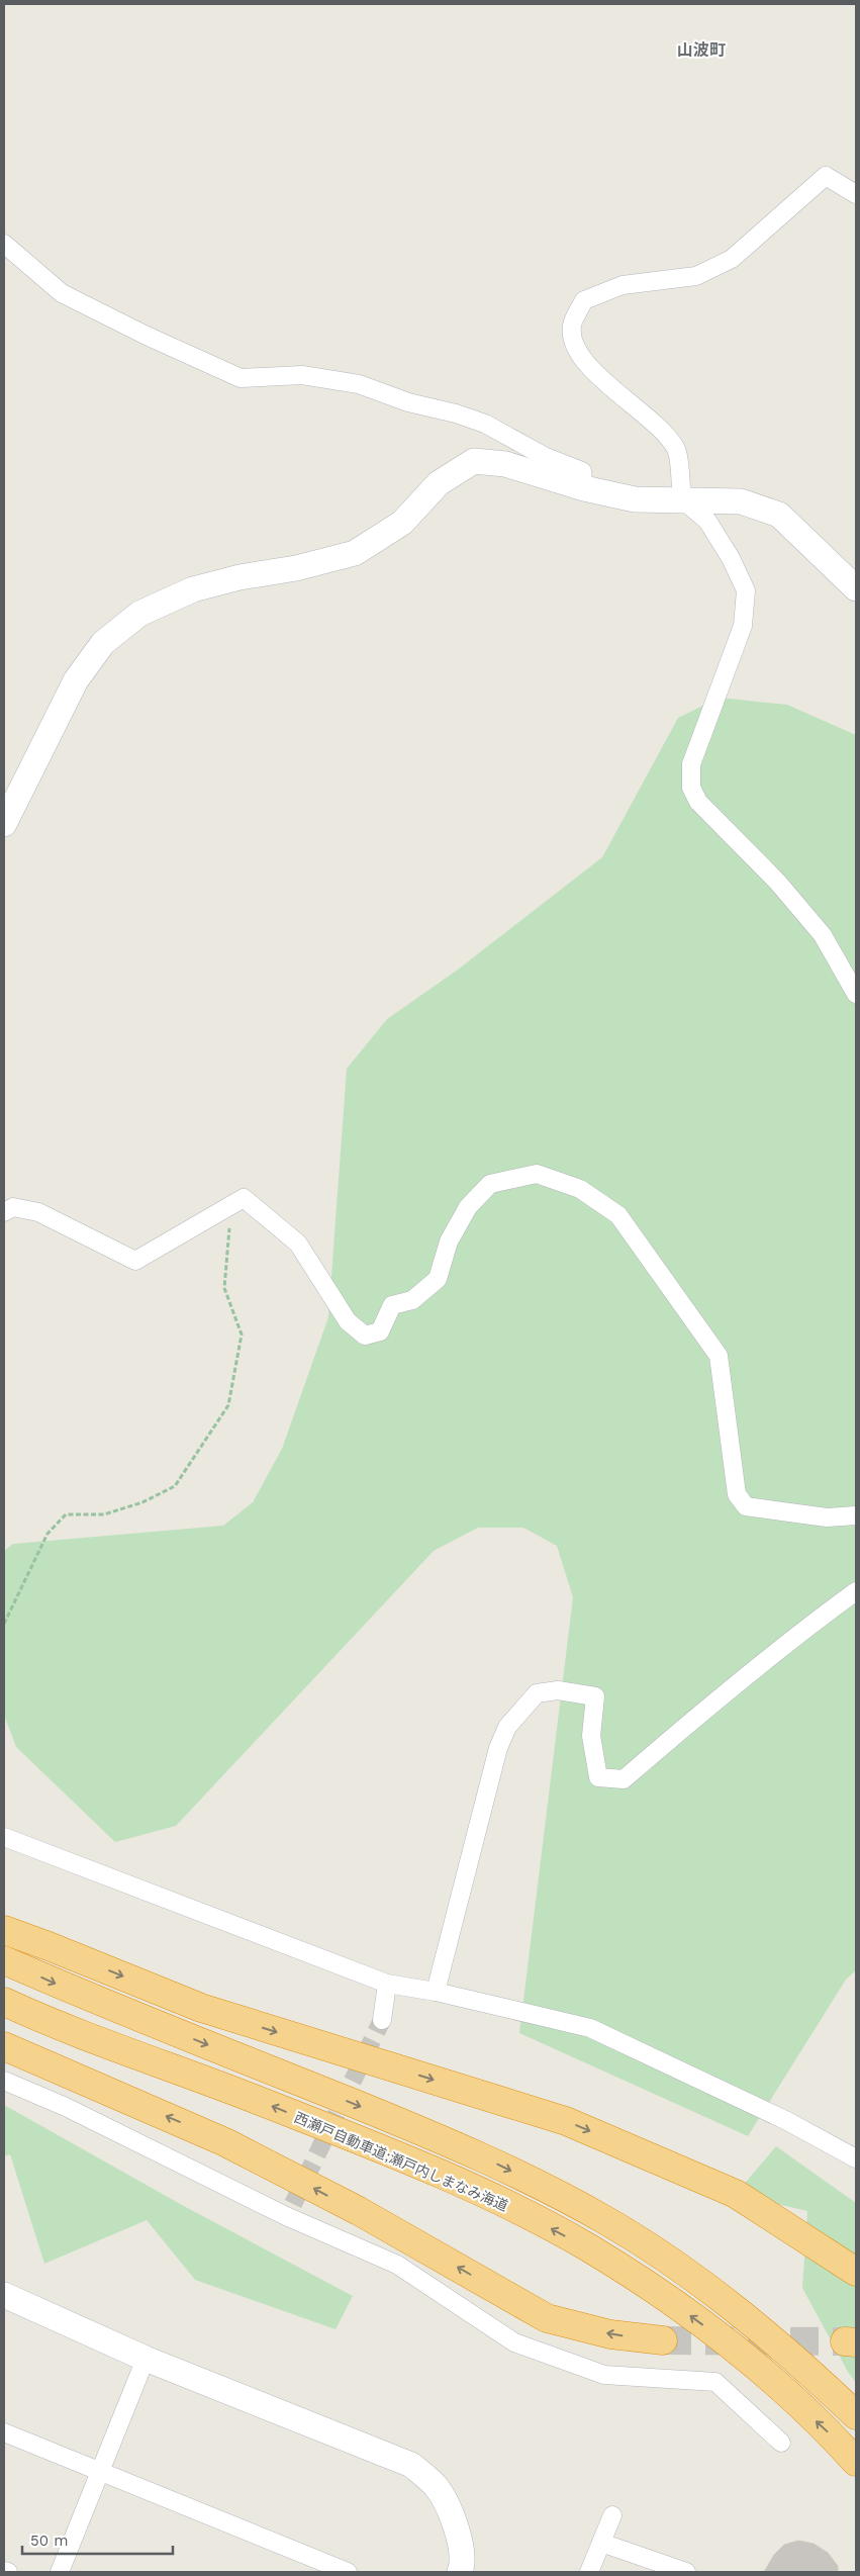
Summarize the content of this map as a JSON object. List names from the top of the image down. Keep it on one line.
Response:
{"streets":{"highway":["西瀬戸自動車道;瀬戸内しまなみ海道"]},"districts":["山波町"],"scale_bar":"50 m"}
